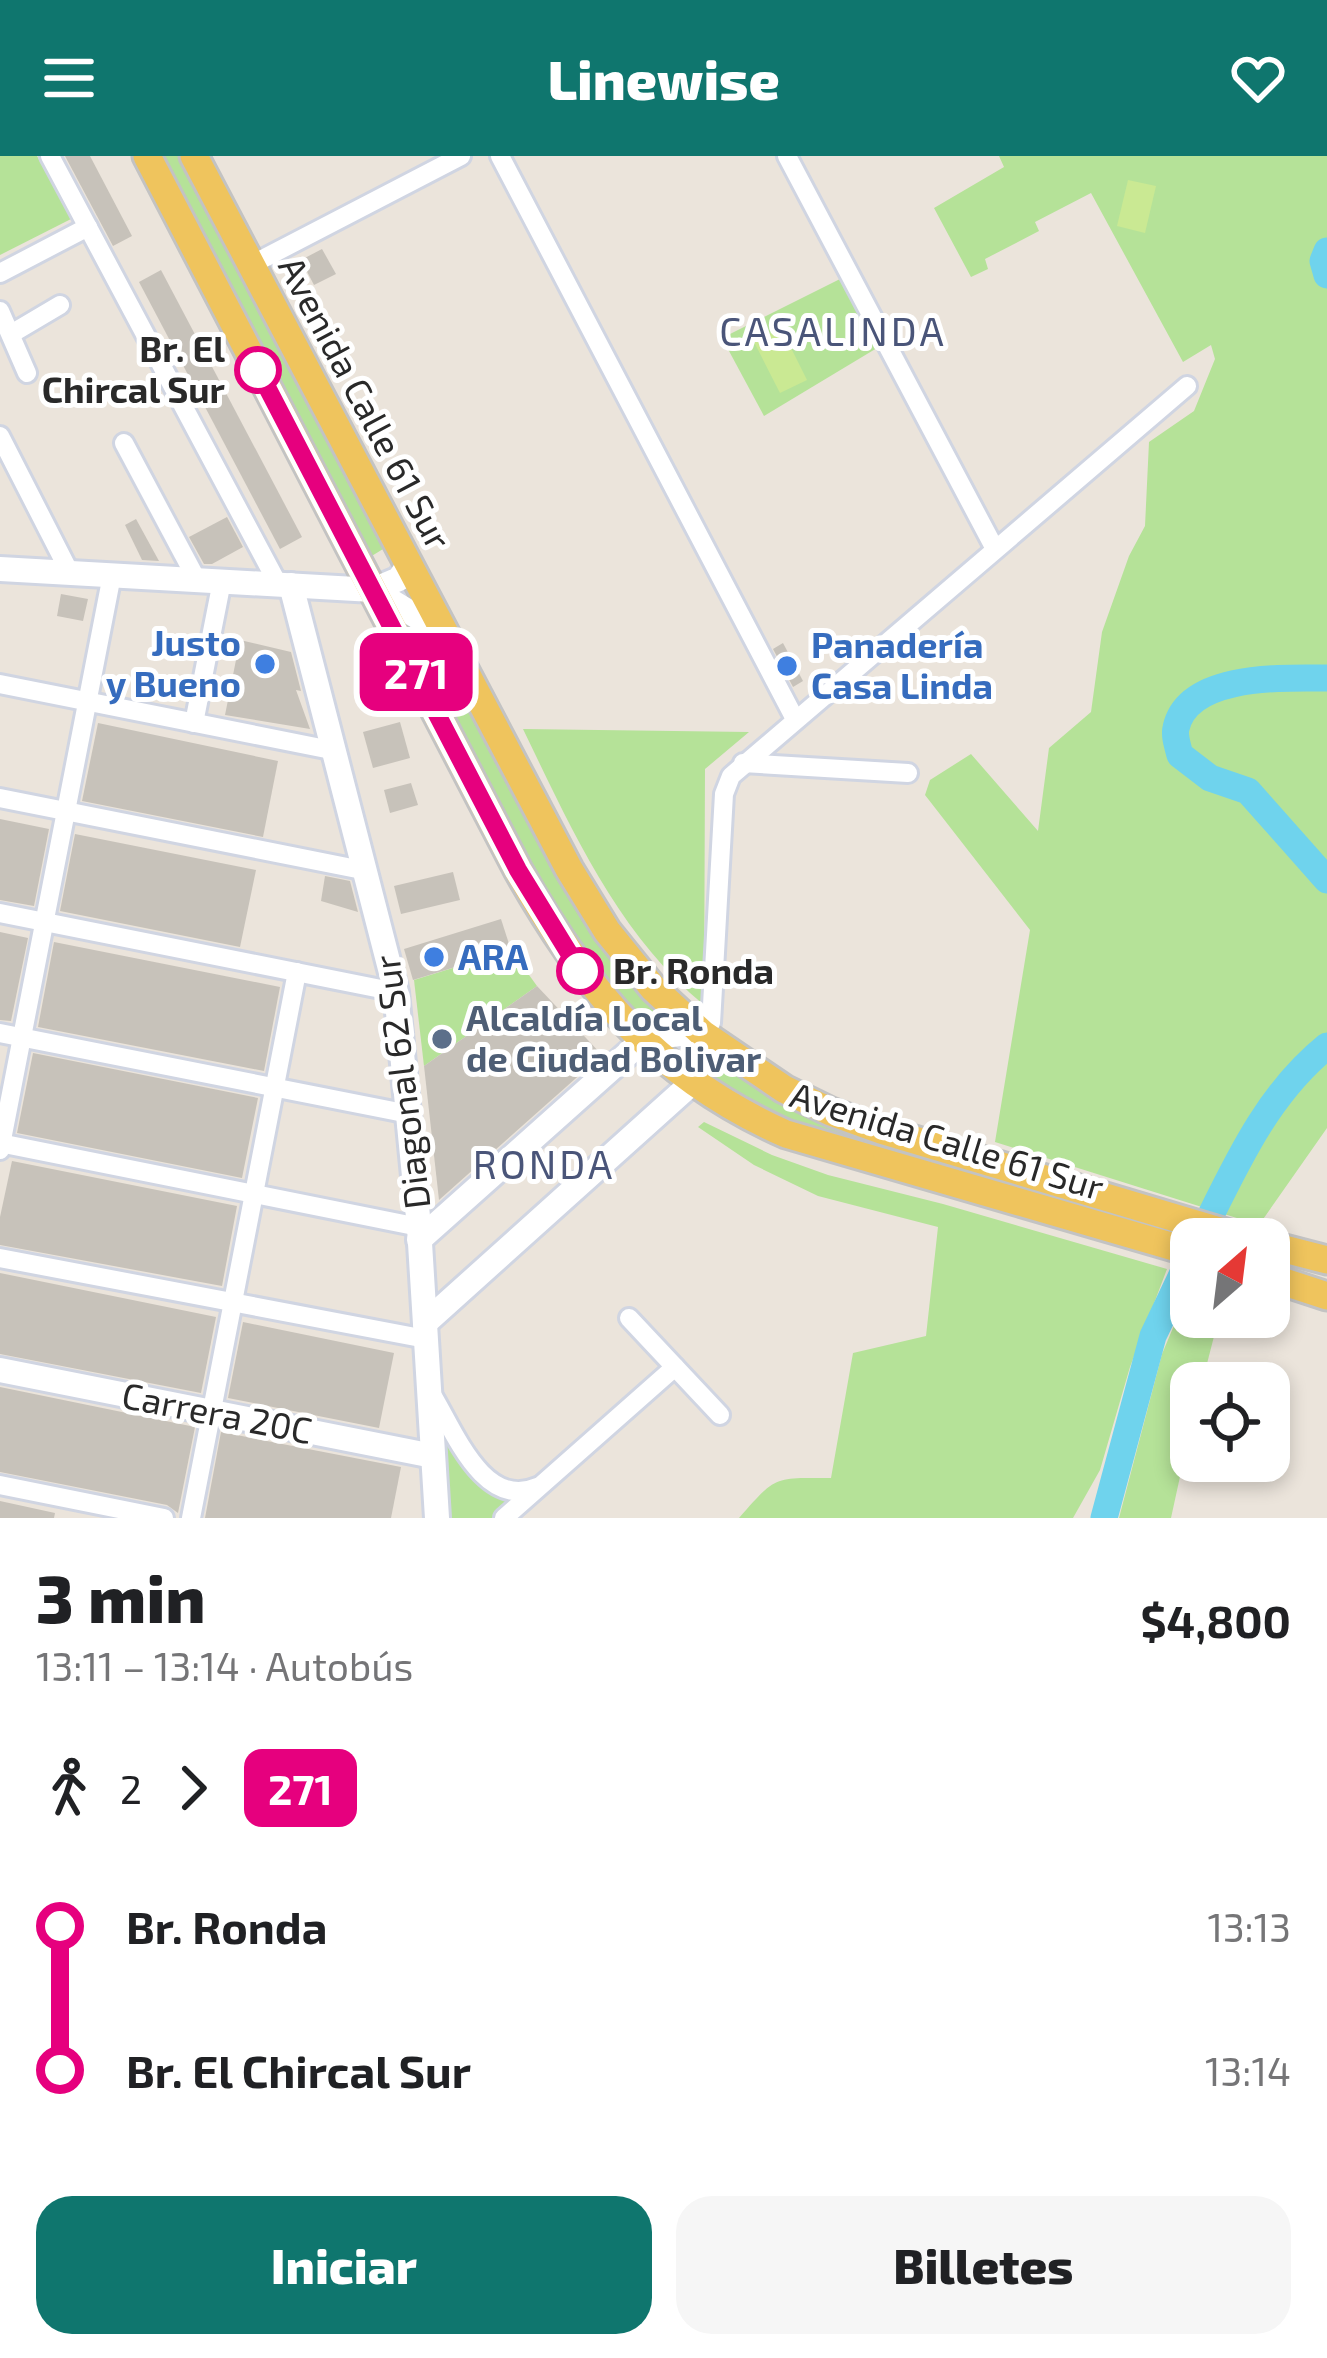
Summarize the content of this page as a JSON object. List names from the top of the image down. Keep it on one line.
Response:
{"streets":{"main road":["Avenida Calle 61 Sur"],"street":["Diagonal 62 Sur","Carrera 20C"]},"crossings":[["Diagonal 62 Sur","Carrera 20C"]],"districts":["CASALINDA","RONDA"],"places":["Br. El Chircal Sur","Justo y Bueno","Panadería Casa Linda","ARA","Br. Ronda","Alcaldía Local de Ciudad Bolivar"],"lines":["bus line 271"],"north":"top right","page":{"header":"Linewise","on_map":"271","heading":["3 min","13:11 – 13:14 · Autobús","$4,800"],"legs":["2","271"],"list":[{"name":"Br. Ronda","value":"13:13"},{"name":"Br. El Chircal Sur","value":"13:14"}],"buttons":["Iniciar","Billetes"]}}
